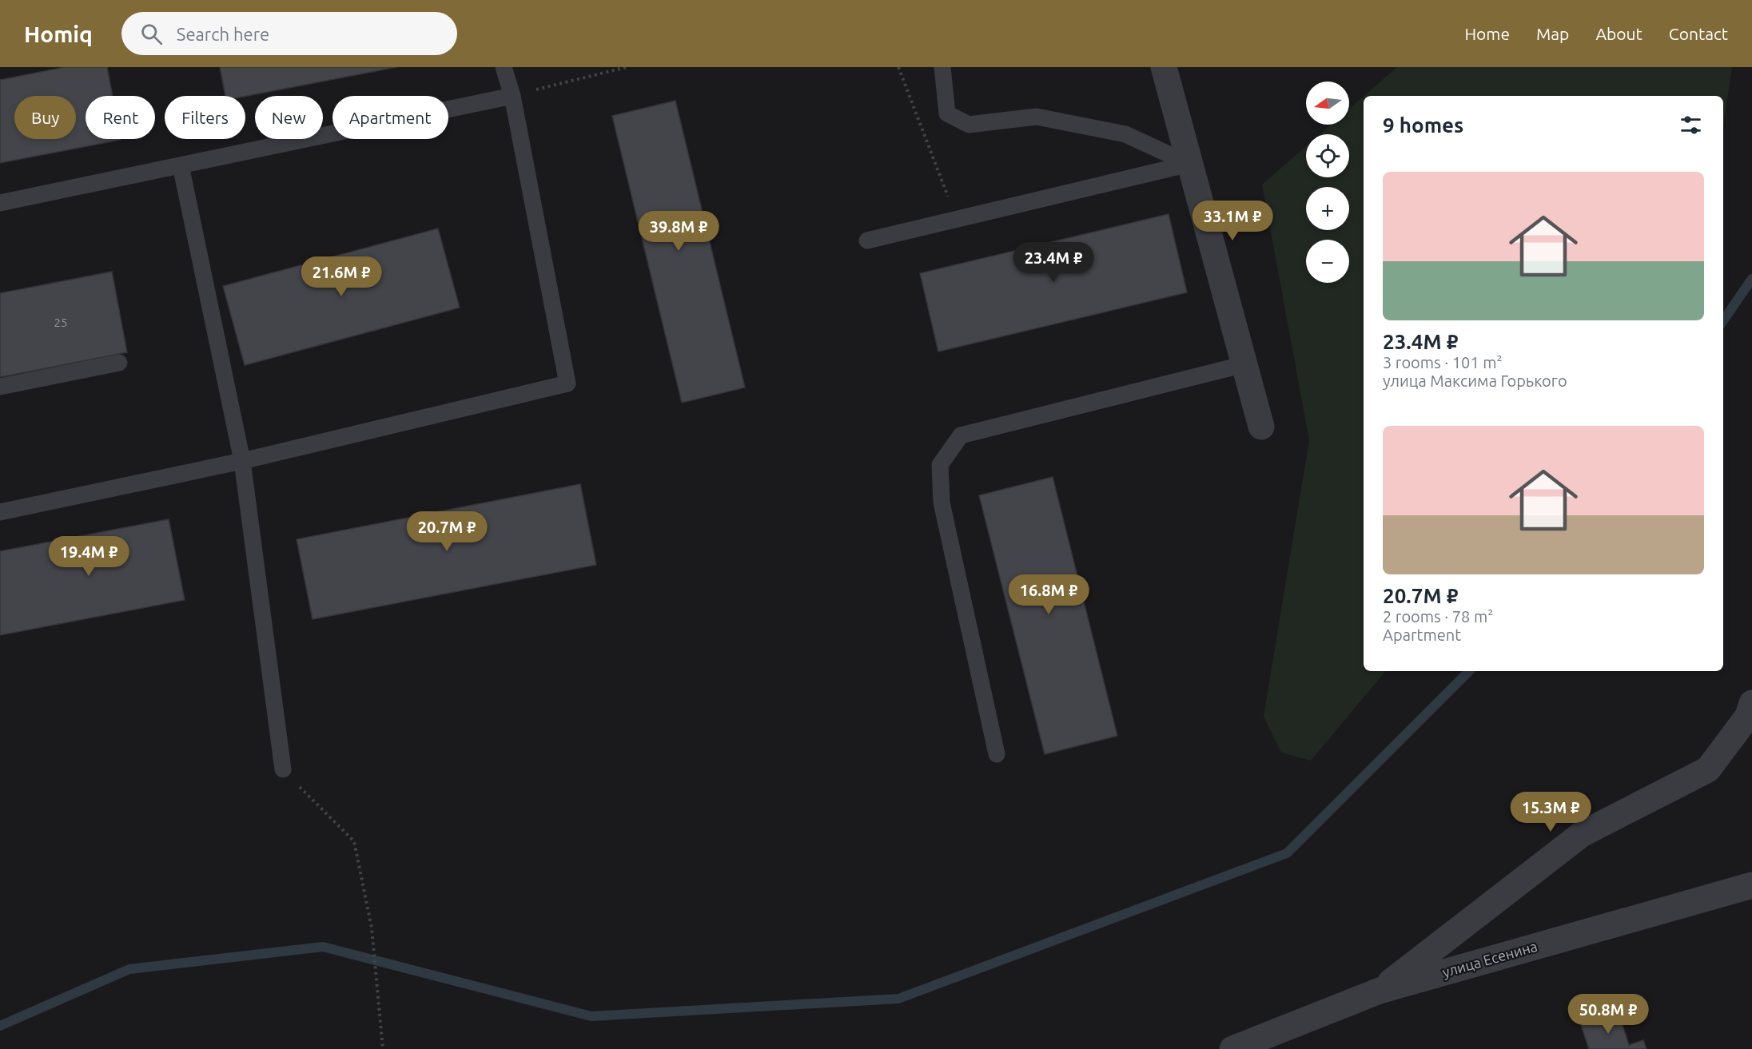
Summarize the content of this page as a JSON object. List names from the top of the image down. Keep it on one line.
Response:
{"streets":{"street":["улица Есенина"]},"house_numbers":["25"],"north":"left","page":{"header":"Homiq","search":"Search here","nav":["Home","Map","About","Contact"],"map_buttons":["+","−"],"chip":["Buy","Rent","Filters","New","Apartment"],"heading":"9 homes","list":[{"name":"23.4M ₽","note":"3 rooms · 101 m² · улица Максима Горького"},{"name":"20.7M ₽","note":"2 rooms · 78 m² · Apartment"}],"price":["33.1M ₽","39.8M ₽","23.4M ₽","21.6M ₽","20.7M ₽","19.4M ₽","16.8M ₽","15.3M ₽","50.8M ₽"]}}
